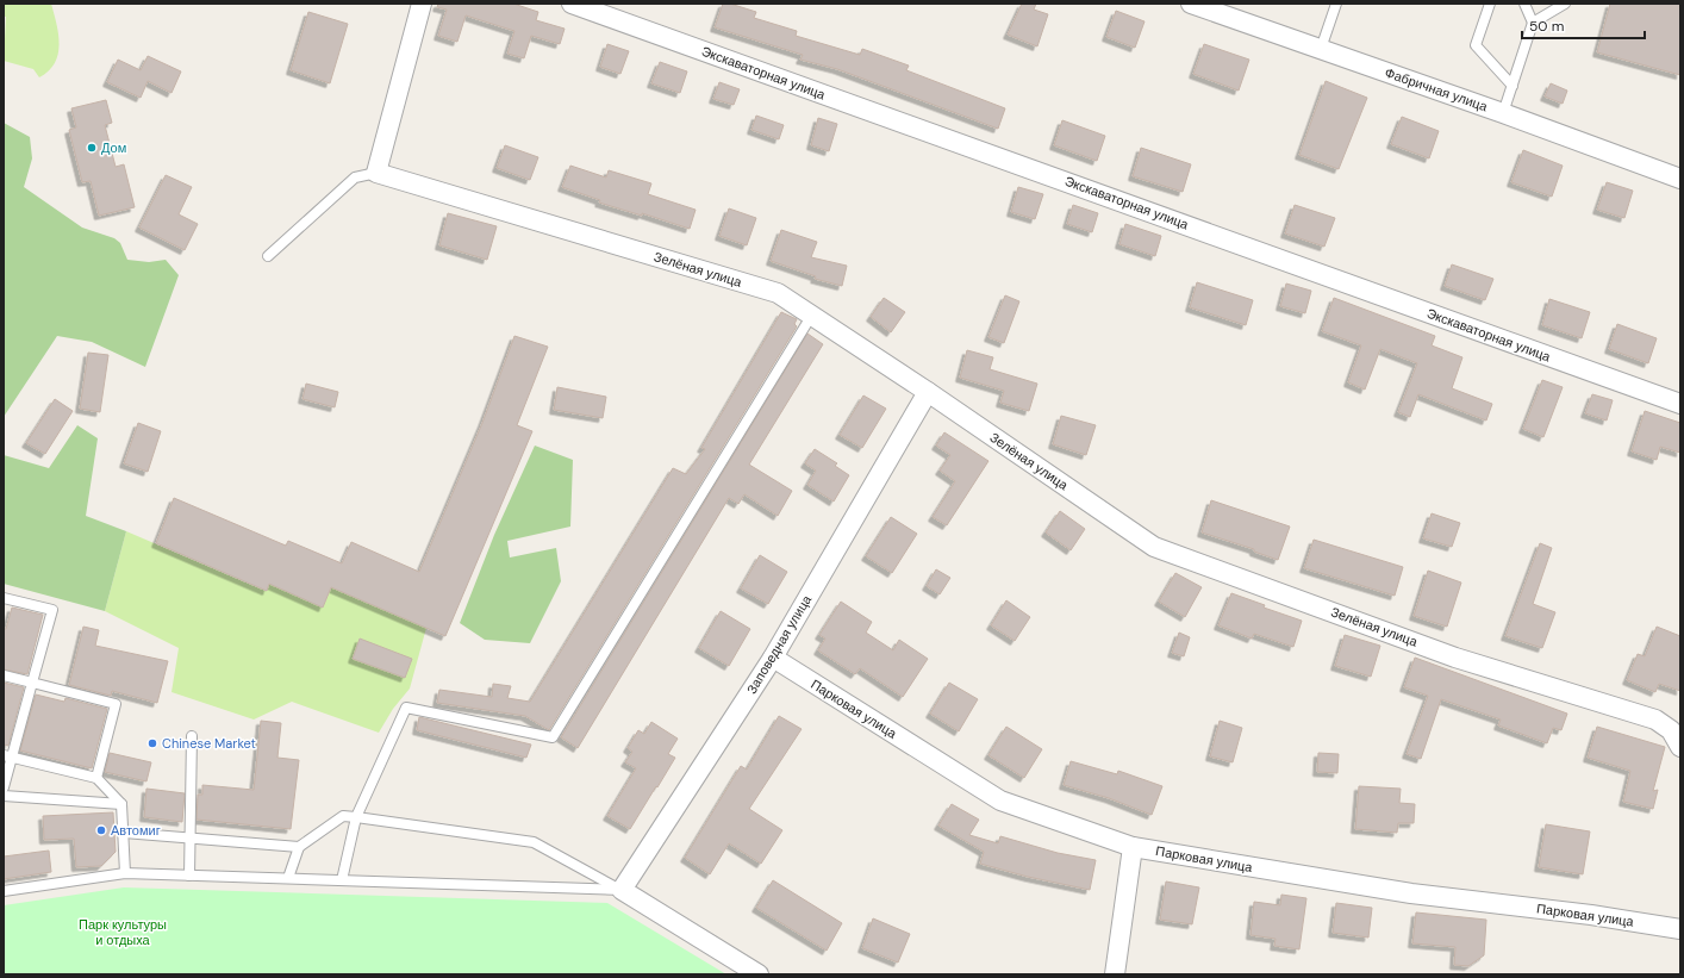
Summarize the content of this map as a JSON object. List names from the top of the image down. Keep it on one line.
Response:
{"streets":{"street":["Экскаваторная улица","Фабричная улица","Зелёная улица","Заповедная улица","Парковая улица"]},"crossings":[["Зелёная улица","Заповедная улица"],["Заповедная улица","Парковая улица"]],"parks":["Парк культуры и отдыха"],"places":["Дом","Chinese Market","Автомиг"],"scale_bar":"50 m"}
